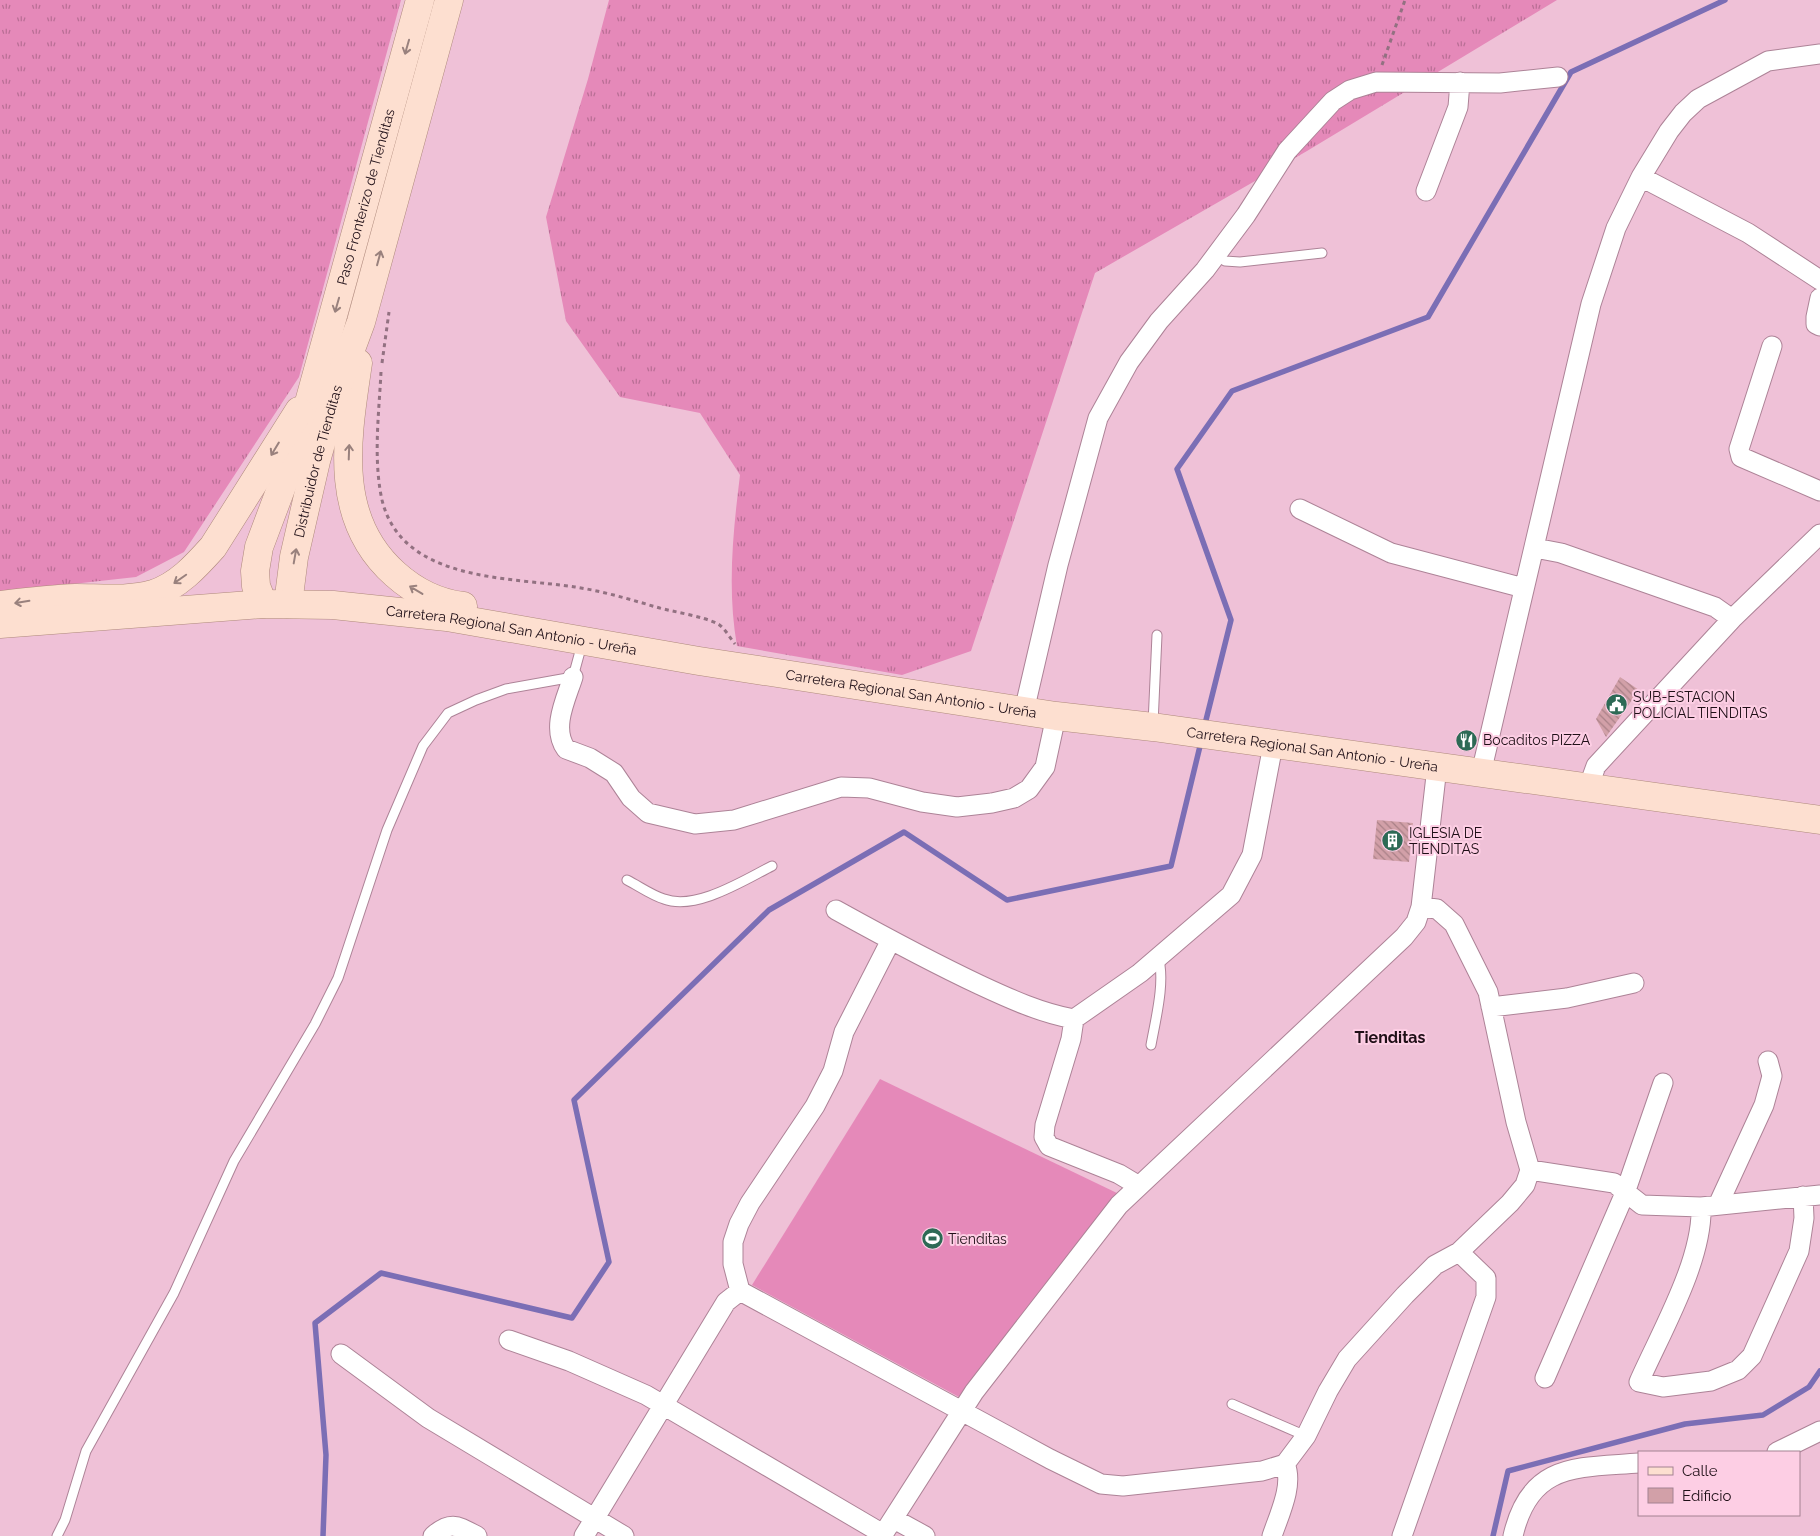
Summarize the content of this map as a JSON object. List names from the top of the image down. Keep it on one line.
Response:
{"streets":{"main road":["Paso Fronterizo de Tienditas","Distribuidor de Tienditas","Carretera Regional San Antonio - Ureña"]},"crossings":[["Paso Fronterizo de Tienditas","Distribuidor de Tienditas"],["Distribuidor de Tienditas","Carretera Regional San Antonio - Ureña"]],"districts":["Tienditas"],"places":{"public building":["SUB-ESTACION POLICIAL TIENDITAS"],"restaurant":["Bocaditos PIZZA"],"building":["IGLESIA DE TIENDITAS"],"sports":["Tienditas"]},"legend":["Calle","Edificio"]}
